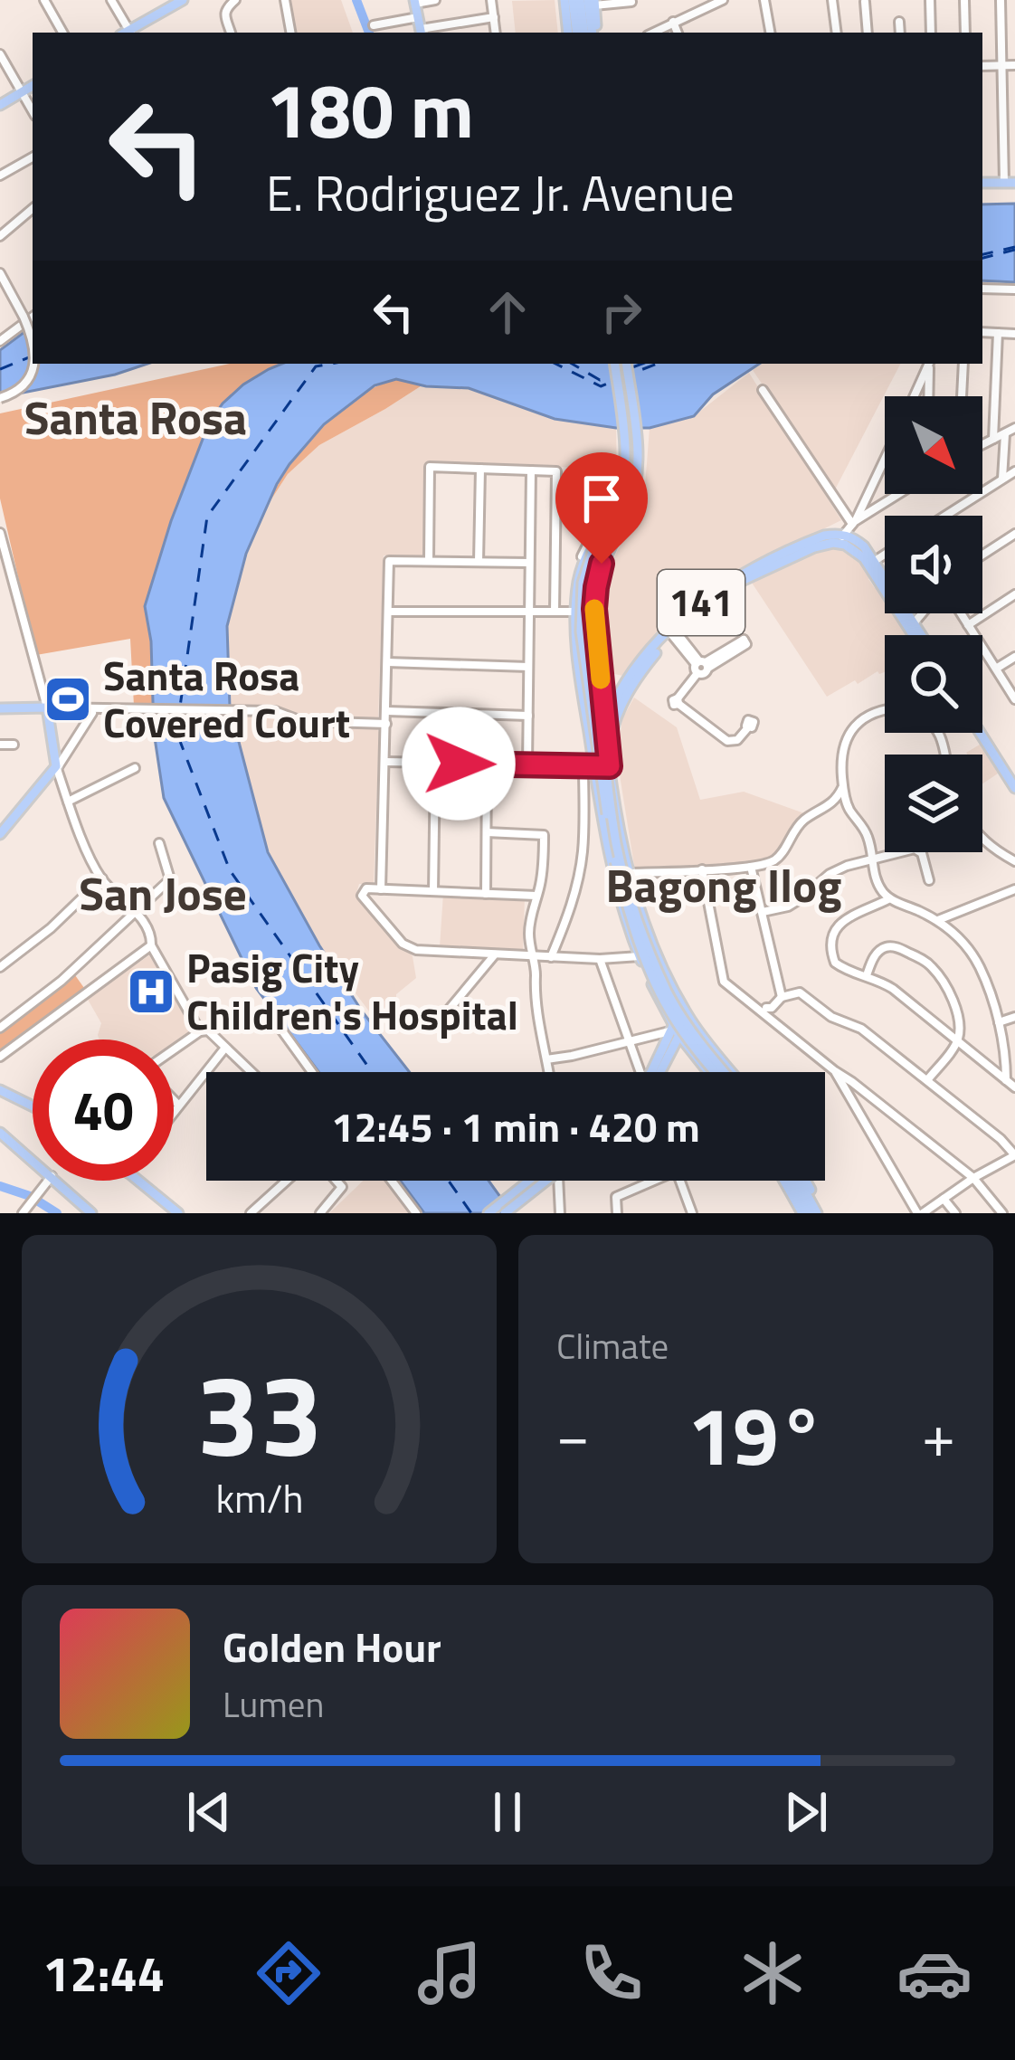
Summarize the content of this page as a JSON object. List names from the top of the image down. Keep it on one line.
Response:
{"streets":{"main road":["141"]},"districts":["Santa Rosa","Bagong Ilog","San Jose"],"places":{"sports":["Santa Rosa Covered Court"],"hospital":["Pasig City Children's Hospital"]},"north":"bottom right","page":{"turn":["180 m","E. Rodriguez Jr. Avenue"],"limit":"40","trip":"12:45 · 1 min · 420 m","tile":"Climate","heat":["−","19°","+"],"song":["Golden Hour","Lumen"],"tabs":"12:44","gauge":["33","km/h"]}}
